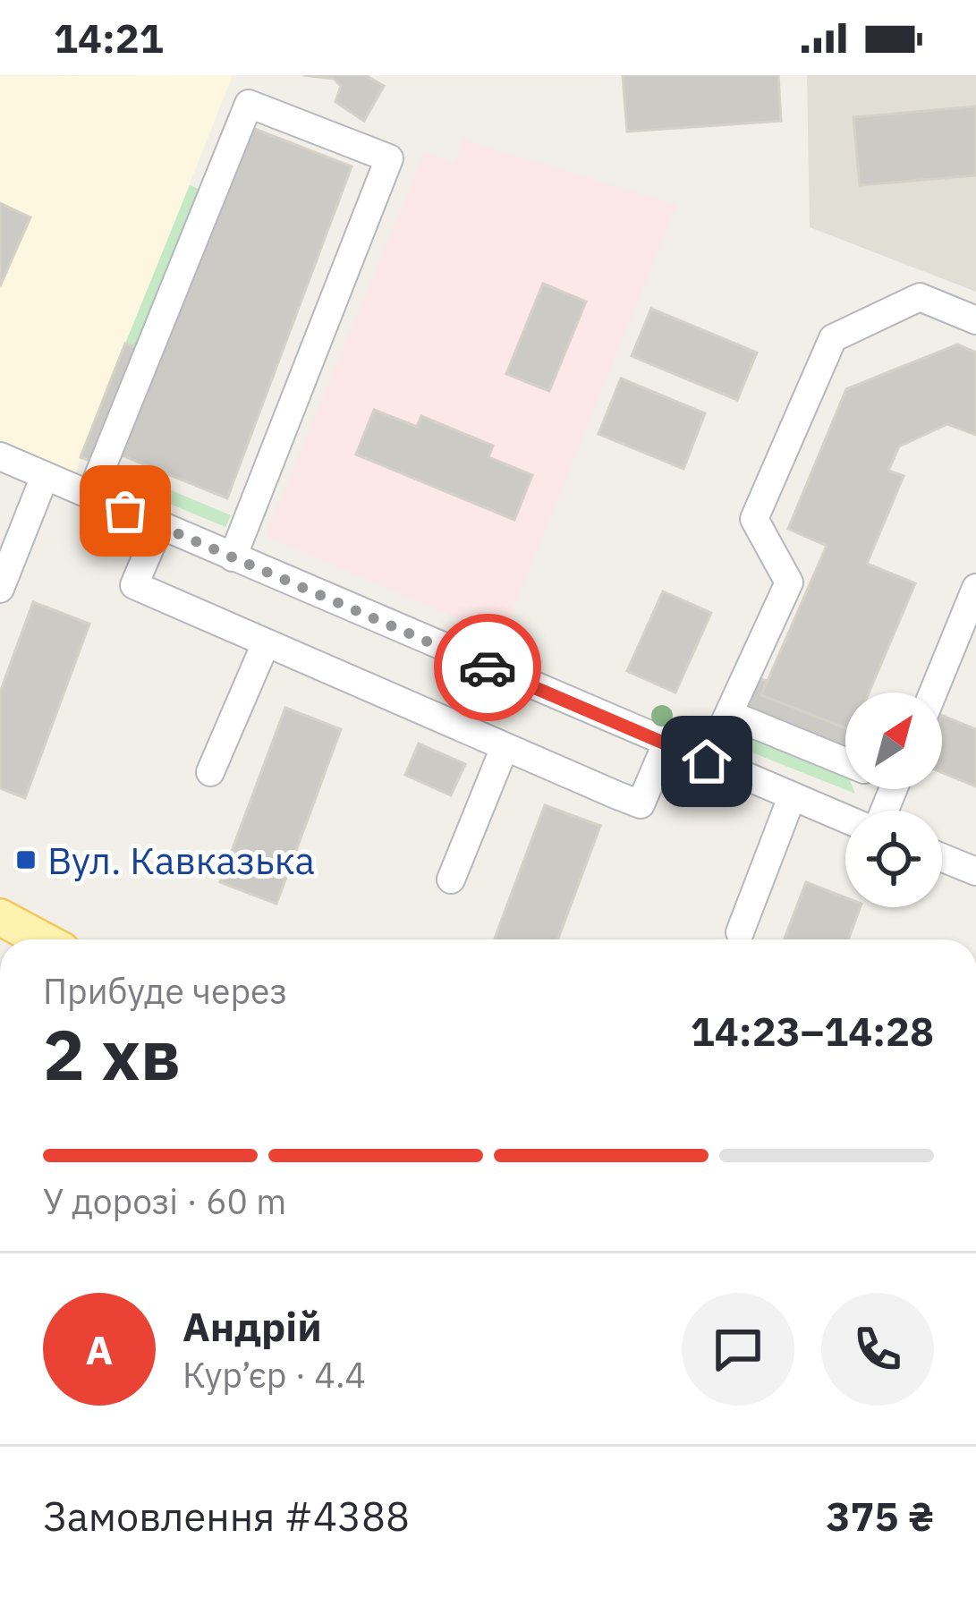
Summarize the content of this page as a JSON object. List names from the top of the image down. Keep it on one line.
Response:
{"places":{"transit":["Вул. Кавказька"]},"north":"top right","page":{"status":"14:21","heading":["2 хв","Прибуде через","14:23–14:28"],"panel":["Андрій","Кур’єр · 4.4","Замовлення #4388","375 ₴"],"bar":"У дорозі · 60 m","round":"А"}}
